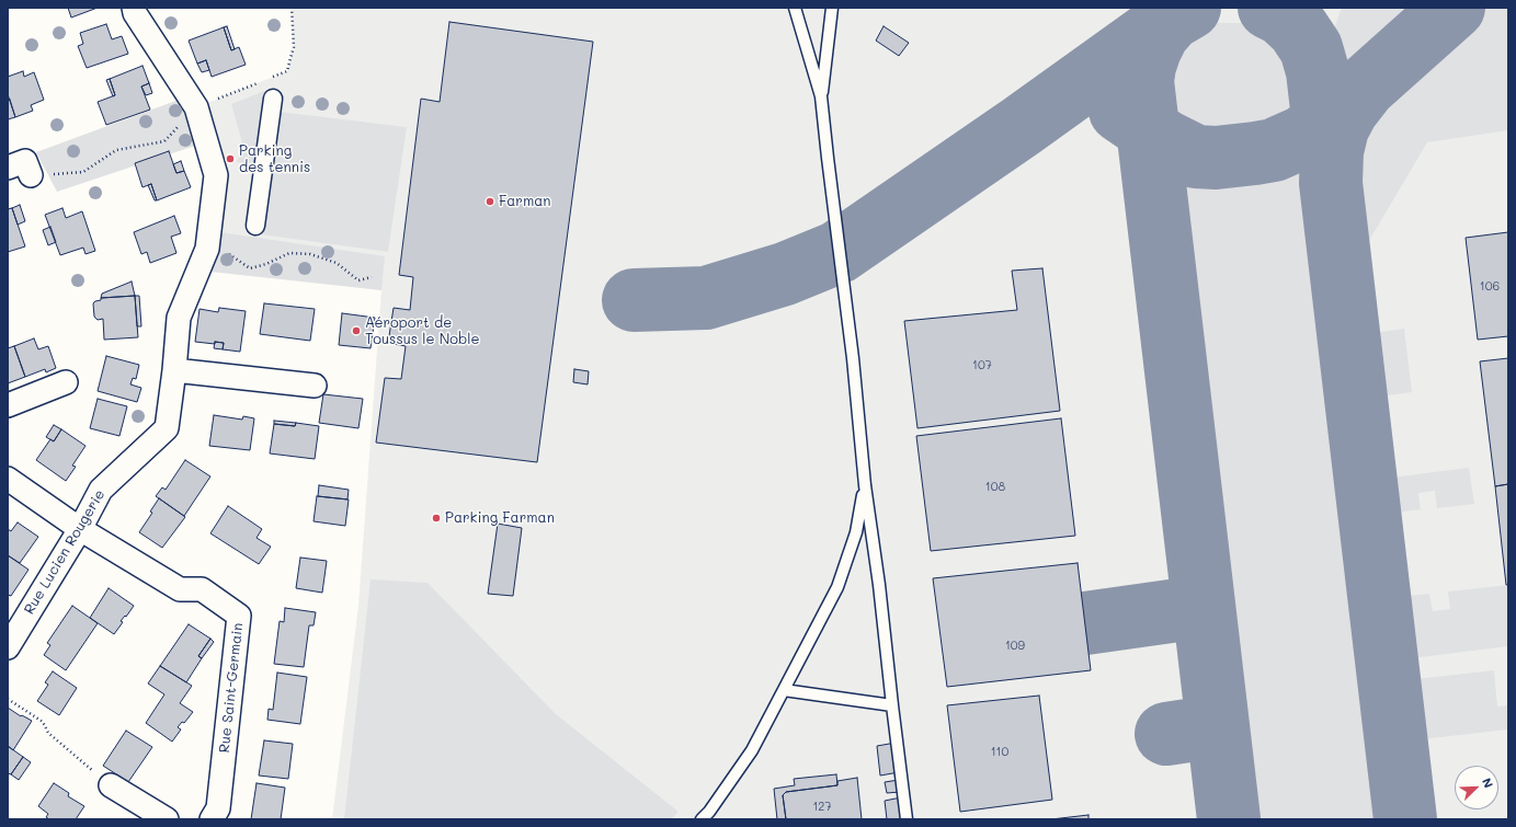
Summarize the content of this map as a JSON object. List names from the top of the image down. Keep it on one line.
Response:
{"streets":{"street":["Rue Lucien Rougerie","Rue Saint-Germain"]},"crossings":[["Rue Lucien Rougerie","Rue Saint-Germain"]],"places":["Parking des tennis","Farman","Aéroport de Toussus le Noble","Parking Farman"],"house_numbers":["106","107","108","109","110","127"],"north":"top right"}
